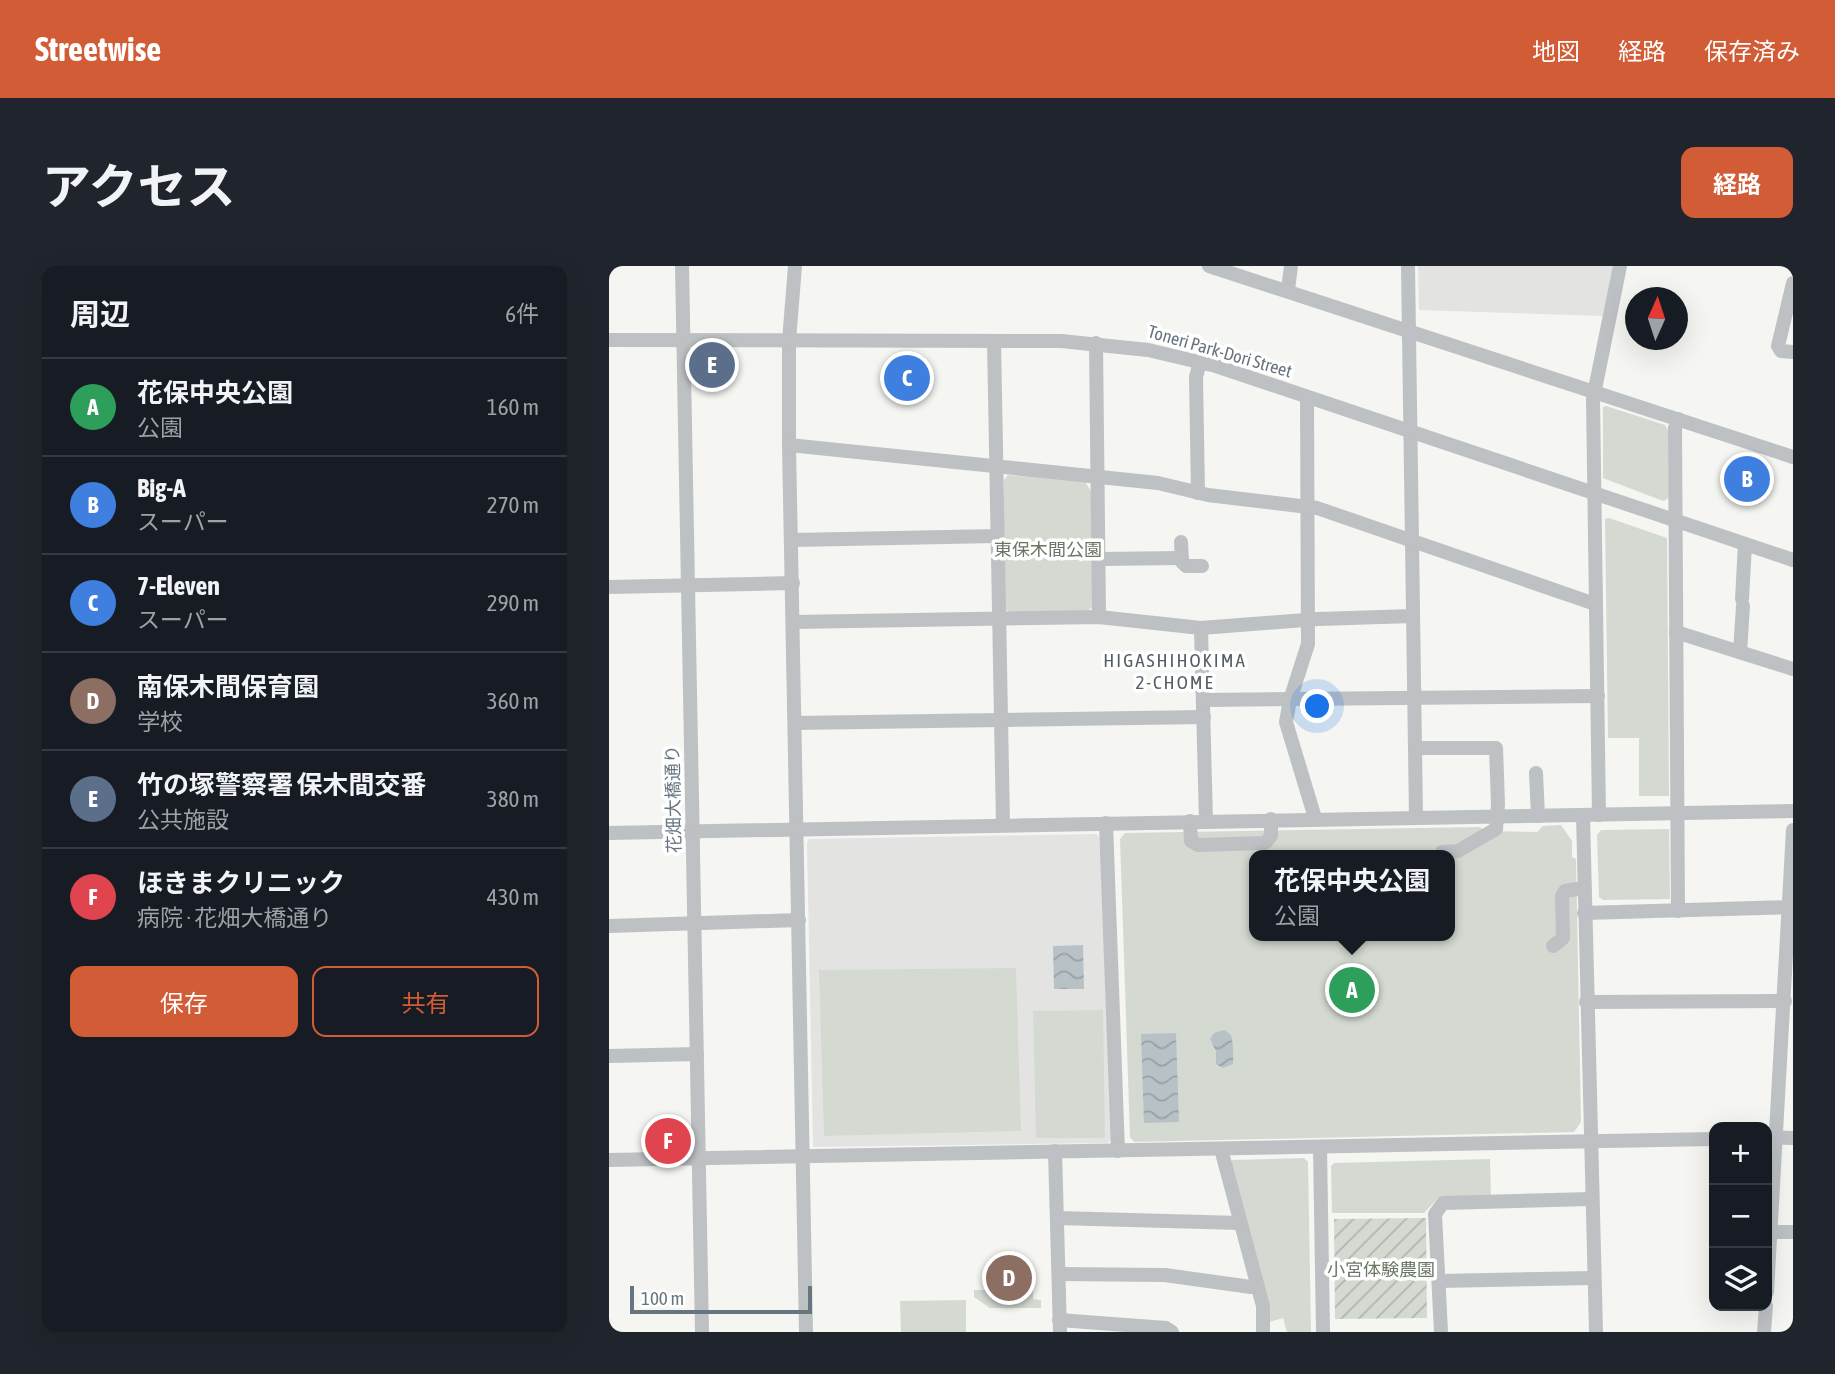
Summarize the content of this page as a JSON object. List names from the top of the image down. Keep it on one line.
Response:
{"streets":{"street":["Toneri Park-Dori Street","花畑大橋通り"]},"crossings":[["Toneri Park-Dori Street","花畑大橋通り"]],"districts":["HIGASHIHOKIMA 2-CHOME"],"parks":["東保木間公園","小宮体験農園"],"scale_bar":"100 m","north":"top","page":{"header":"Streetwise","nav":["地図","経路","保存済み"],"title":"アクセス","buttons":["経路",["保存","共有"]],"heading":["周辺","6件"],"pins":["E","C","B","A","F","D"],"list":[{"mark":"A","name":"花保中央公園","note":"公園","value":"160 m"},{"mark":"B","name":"Big-A","note":"スーパー","value":"270 m"},{"mark":"C","name":"7-Eleven","note":"スーパー","value":"290 m"},{"mark":"D","name":"南保木間保育園","note":"学校","value":"360 m"},{"mark":"E","name":"竹の塚警察署 保木間交番","note":"公共施設","value":"380 m"},{"mark":"F","name":"ほきまクリニック","note":"病院 · 花畑大橋通り","value":"430 m"}],"popup":["花保中央公園","公園"],"map_buttons":["+","−"],"scale":"100 m"}}
